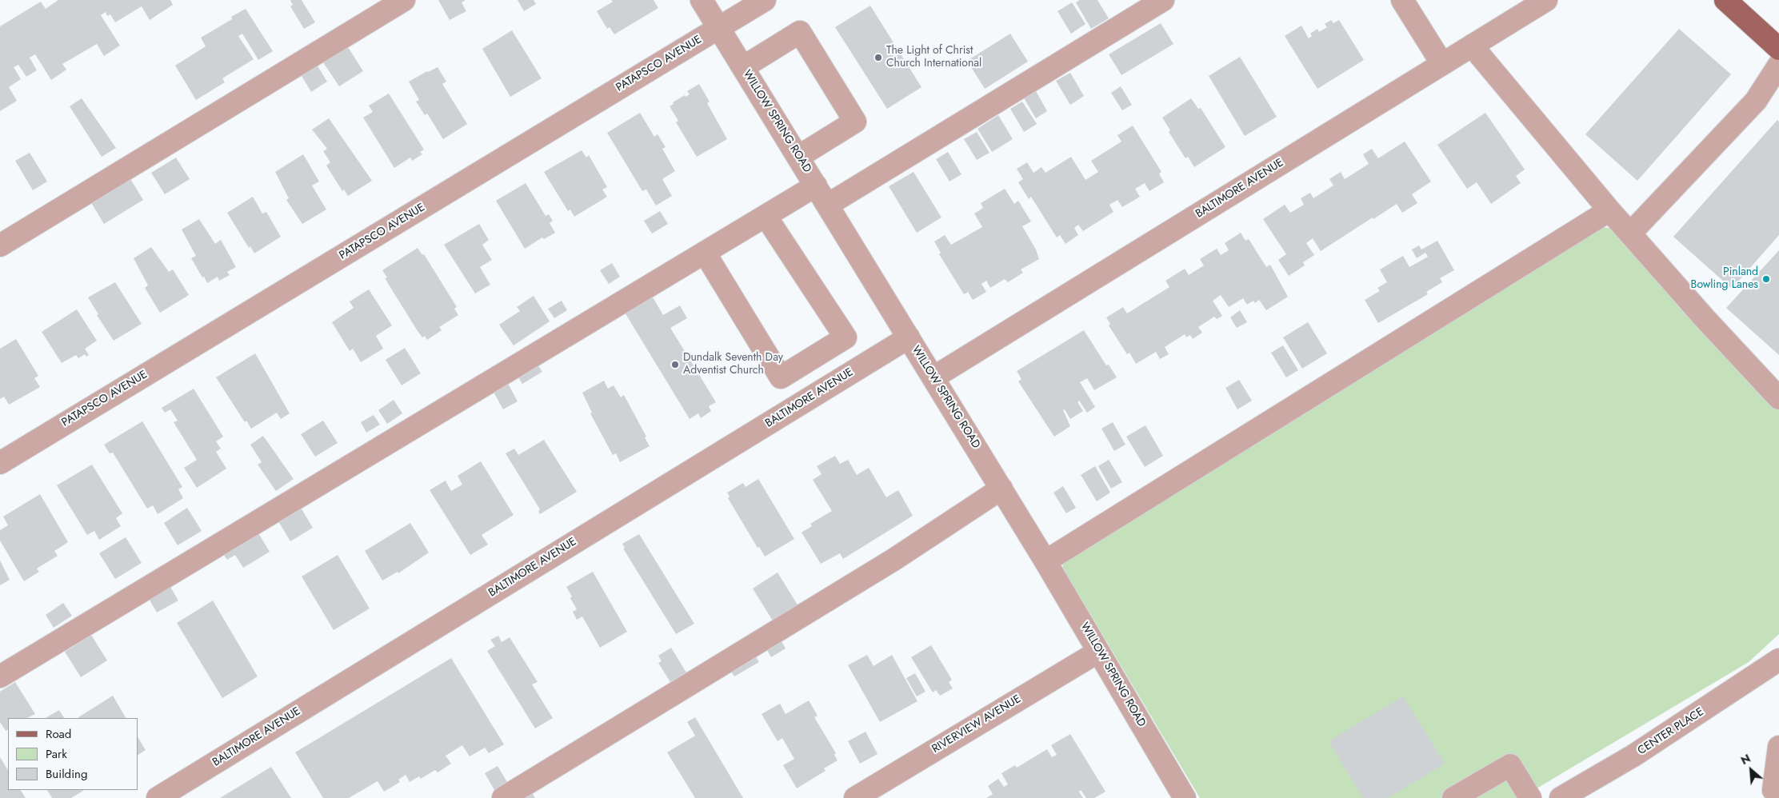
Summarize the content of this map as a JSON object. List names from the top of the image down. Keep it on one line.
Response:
{"streets":{"street":["PATAPSCO AVENUE","WILLOW SPRING ROAD","BALTIMORE AVENUE","RIVERVIEW AVENUE","CENTER PLACE"]},"crossings":[["PATAPSCO AVENUE","WILLOW SPRING ROAD"],["WILLOW SPRING ROAD","BALTIMORE AVENUE"],["WILLOW SPRING ROAD","RIVERVIEW AVENUE"]],"places":["The Light of Christ Church International","Pinland Bowling Lanes","Dundalk Seventh Day Adventist Church"],"legend":["Road","Park","Building"],"north":"top left"}
